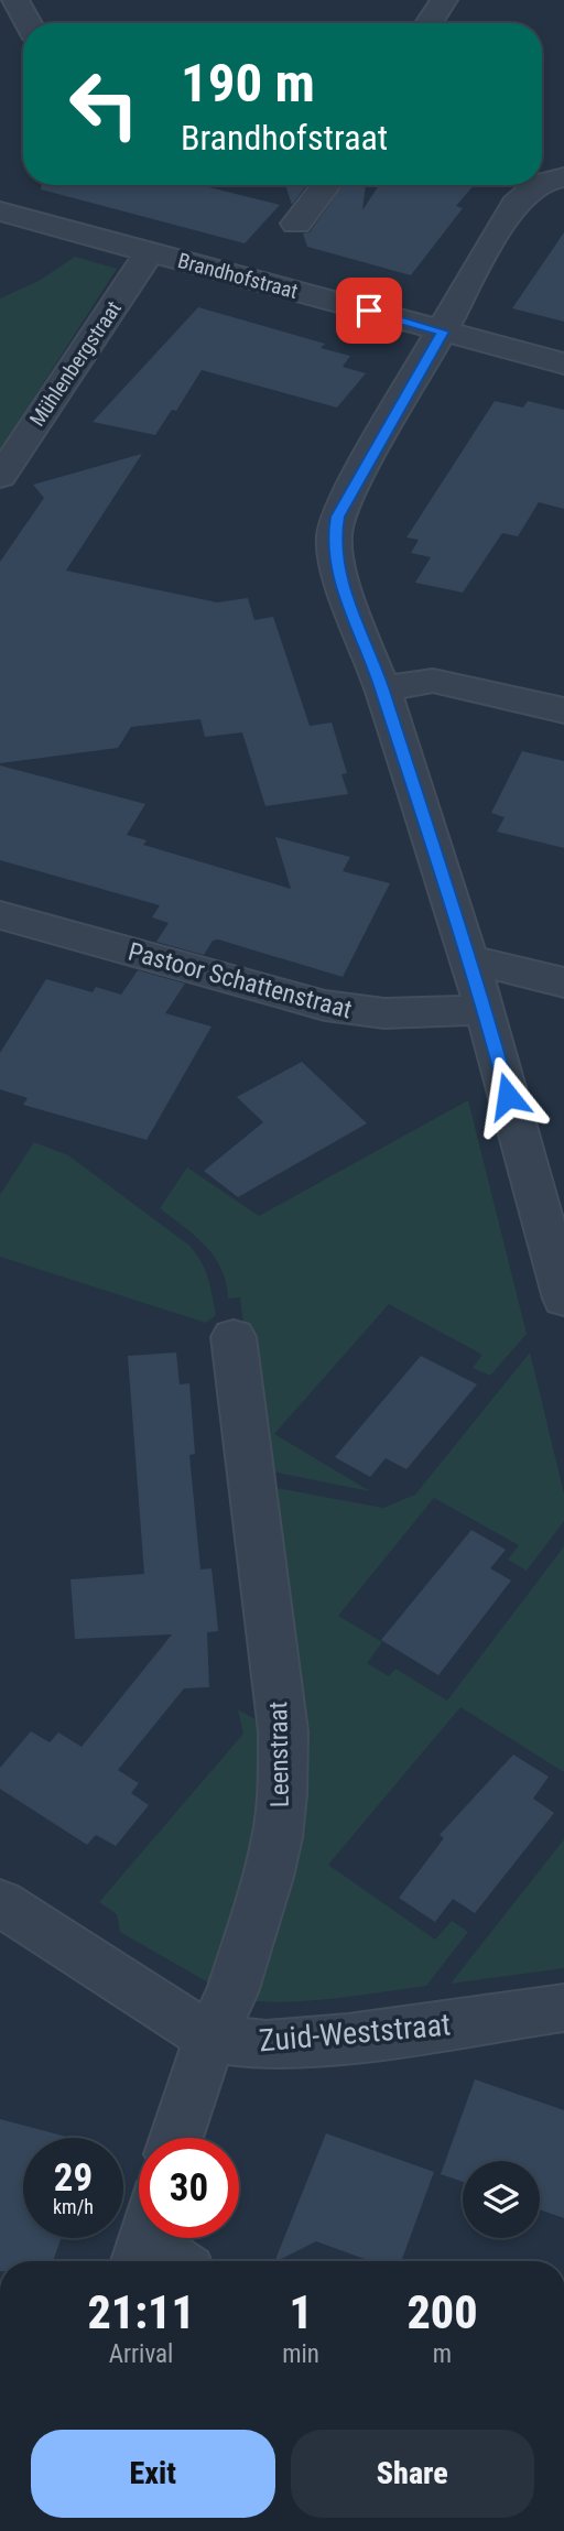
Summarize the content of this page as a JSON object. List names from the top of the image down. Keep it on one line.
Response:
{"streets":{"street":["Brandhofstraat","Mühlenbergstraat","Pastoor Schattenstraat","Leenstraat","Zuid-Weststraat"]},"crossings":[["Brandhofstraat","Mühlenbergstraat"],["Leenstraat","Zuid-Weststraat"]],"page":{"turn":["190 m","Brandhofstraat"],"speed":"29 km/h","limit":"30","eta":["21:11","Arrival","1","min","200","m"],"buttons":["Exit","Share"]}}
